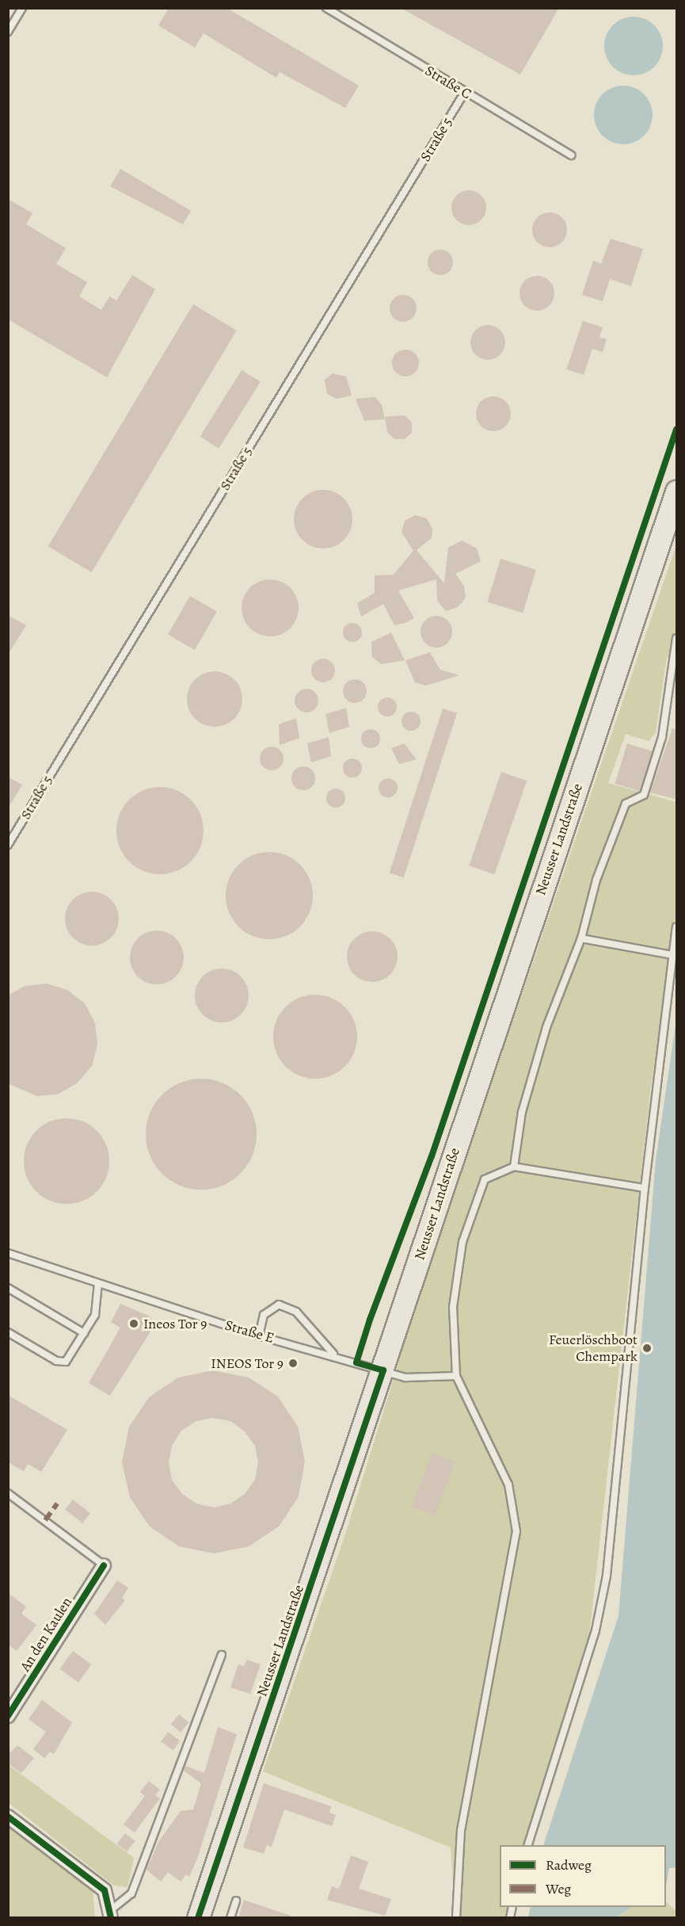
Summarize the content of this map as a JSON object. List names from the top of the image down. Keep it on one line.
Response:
{"streets":{"main road":["Neusser Landstraße"],"street":["An den Kaulen"],"lane":["Straße C","Straße 5","Straße E"]},"crossings":[["Straße C","Straße 5"],["Neusser Landstraße","Straße E"]],"places":["Ineos Tor 9","Feuerlöschboot Chempark","INEOS Tor 9"],"legend":["Radweg","Weg"]}
